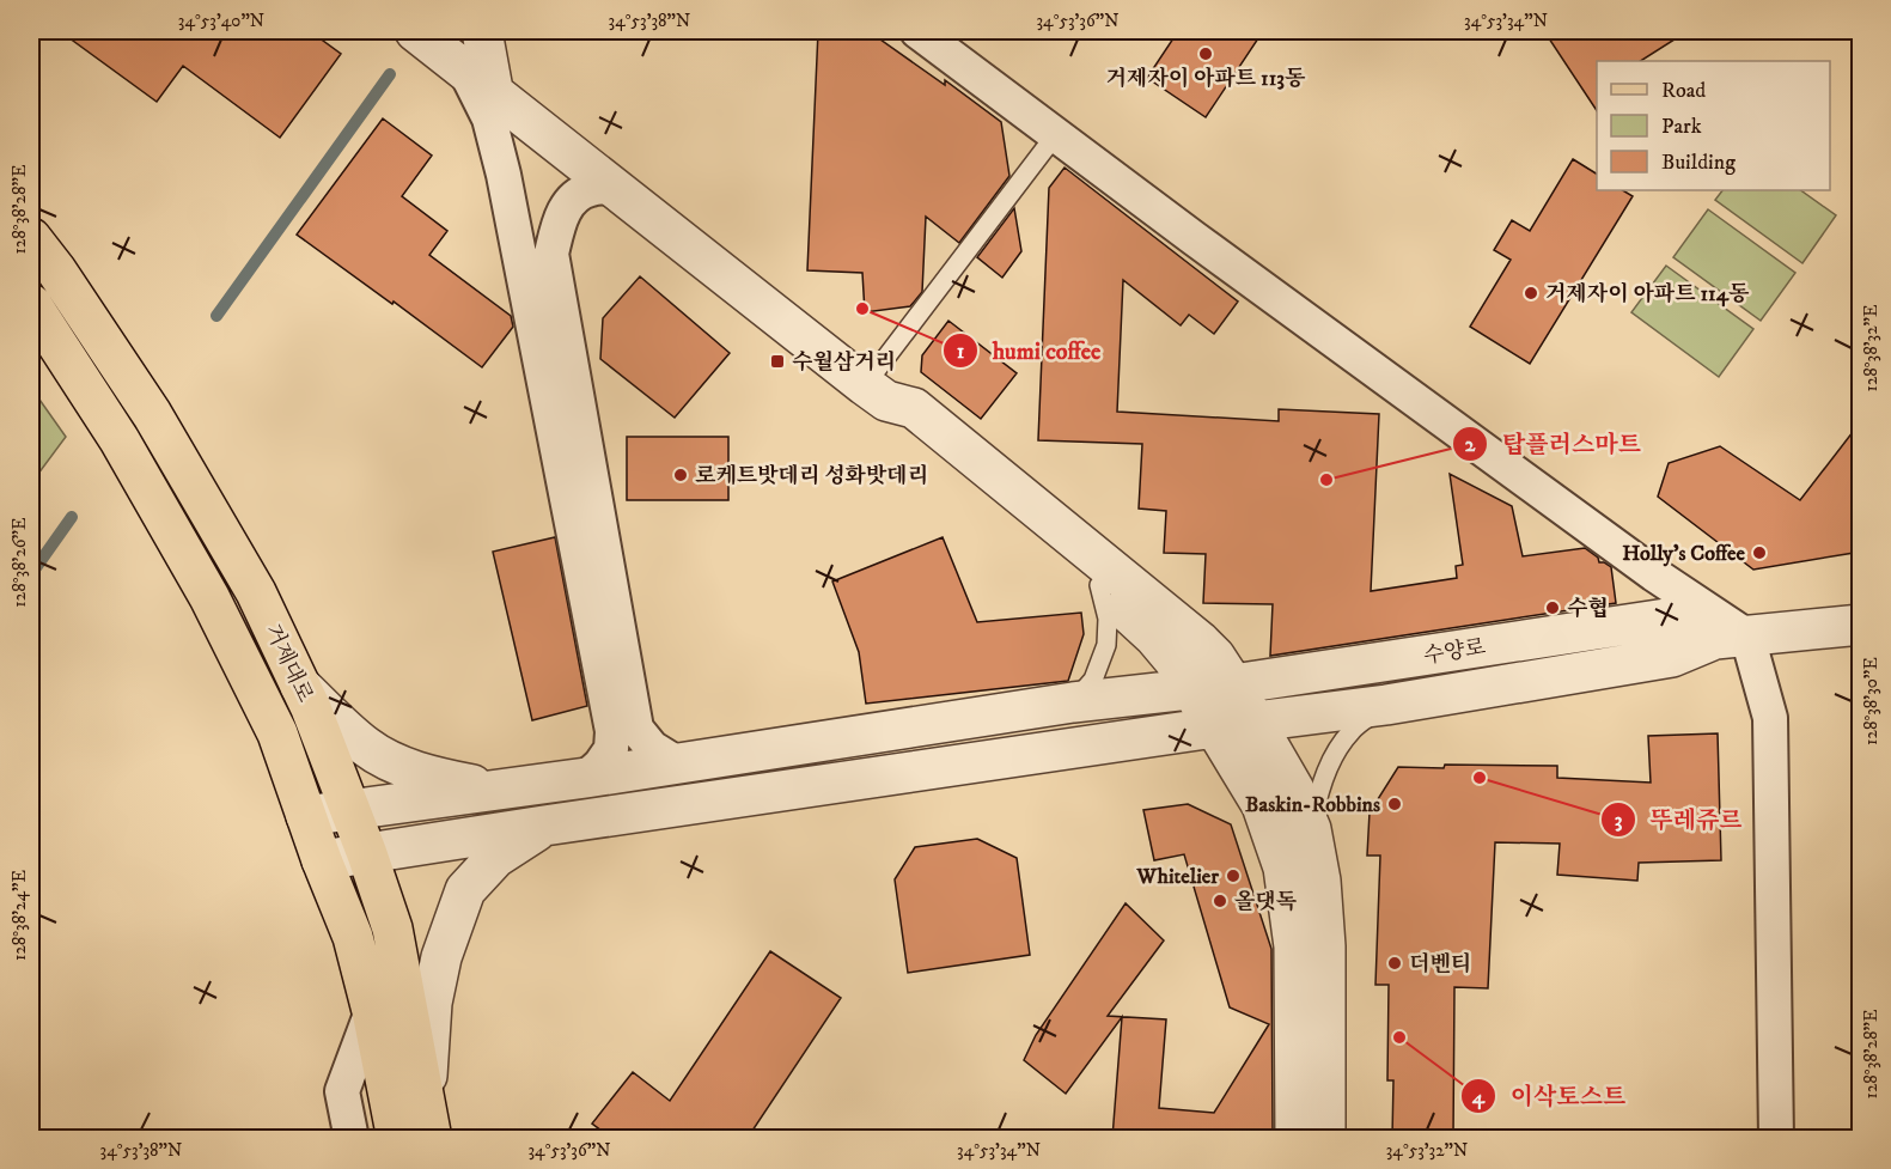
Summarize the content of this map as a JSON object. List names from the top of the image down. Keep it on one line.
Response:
{"streets":{"main road":["거제대로"],"street":["수양로"]},"crossings":[["수양로","거제대로"]],"places":{"other":["거제자이 아파트 113동","거제자이 아파트 114동","humi coffee","로케트밧데리 성화밧데리","탑플러스마트","Holly's Coffee","수협","뚜레쥬르","Baskin-Robbins","Whitelier","올댓독","더벤티","이삭토스트"],"transit":["수월삼거리"]},"legend":["Road","Park","Building"],"coordinates":["34°53'40\"N","34°53'38\"N","34°53'36\"N","34°53'34\"N","128°38'28\"E","128°38'32\"E","128°38'26\"E","128°38'30\"E","128°38'24\"E","34°53'32\"N"]}
